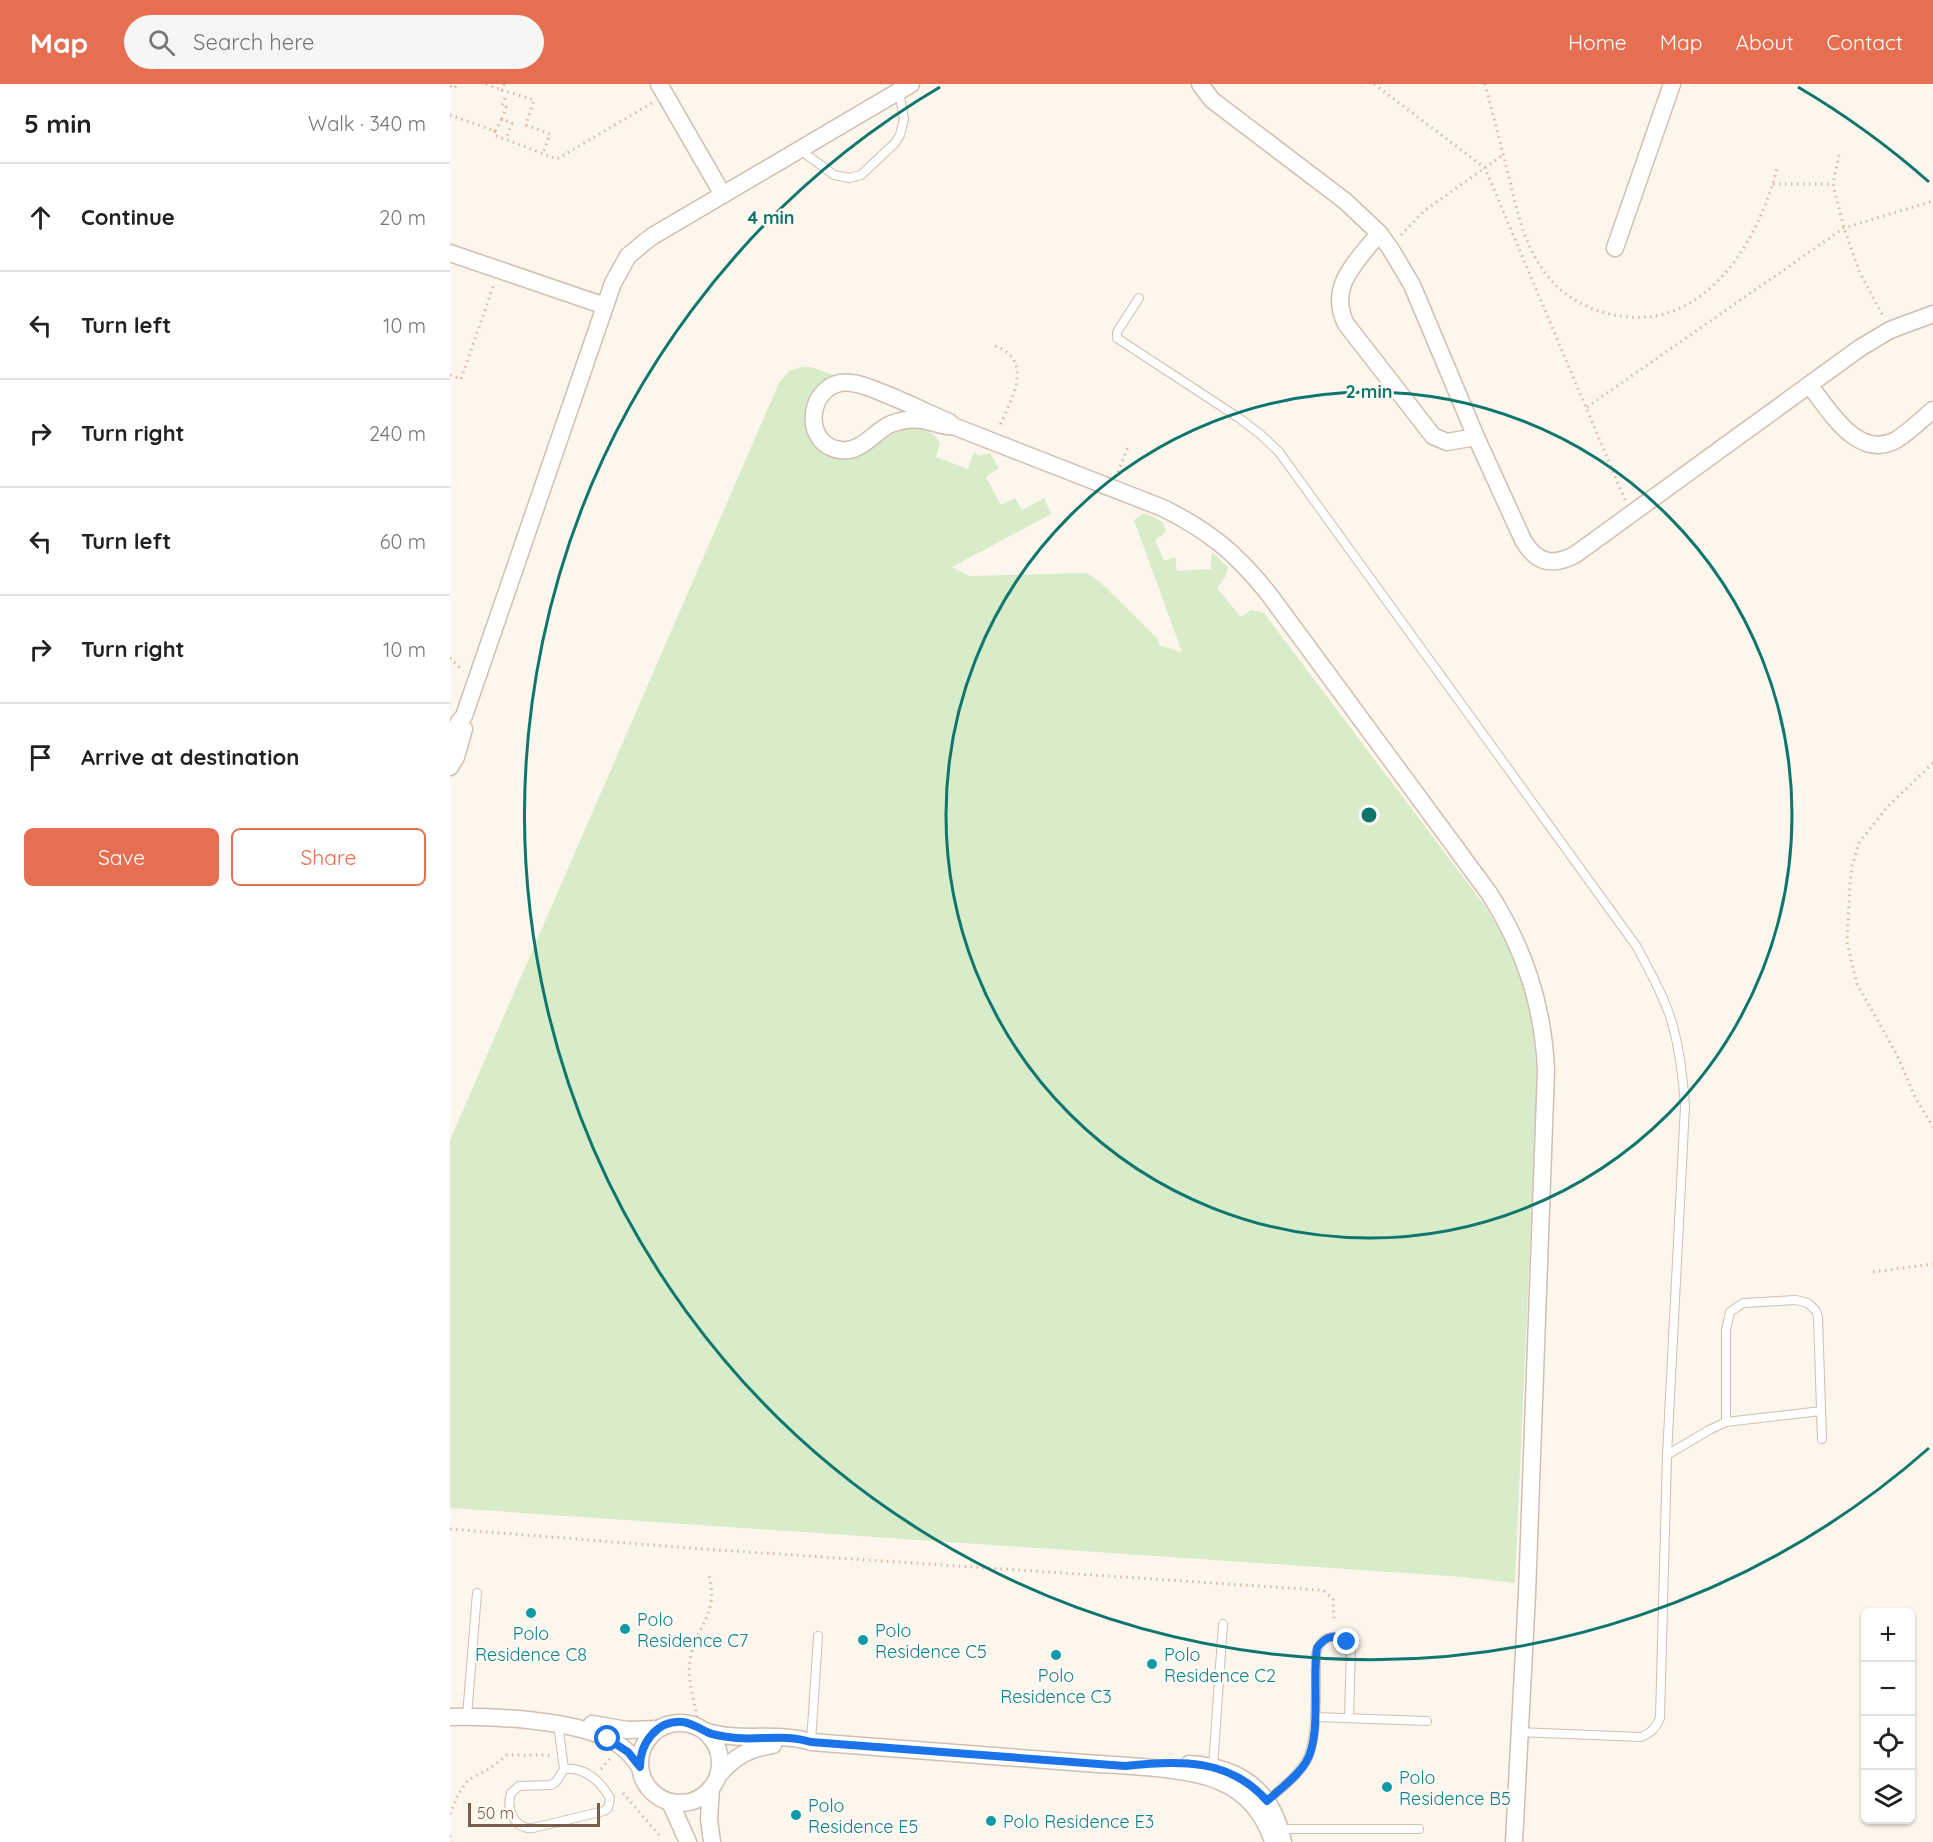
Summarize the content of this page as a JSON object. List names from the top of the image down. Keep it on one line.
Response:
{"places":["Polo Residence C8","Polo Residence C7","Polo Residence C5","Polo Residence C3","Polo Residence C2","Polo Residence B5","Polo Residence E5","Polo Residence E3"],"scale_bar":"50 m","page":{"header":"Map","search":"Search here","nav":["Home","Map","About","Contact"],"heading":["5 min","Walk · 340 m"],"list":[["Continue","20 m"],["Turn left","10 m"],["Turn right","240 m"],["Turn left","60 m"],["Turn right","10 m"],"Arrive at destination"],"buttons":["Save","Share"],"map_buttons":["+","−"],"scale":"50 m"},"rings":["4 min","2 min"]}
